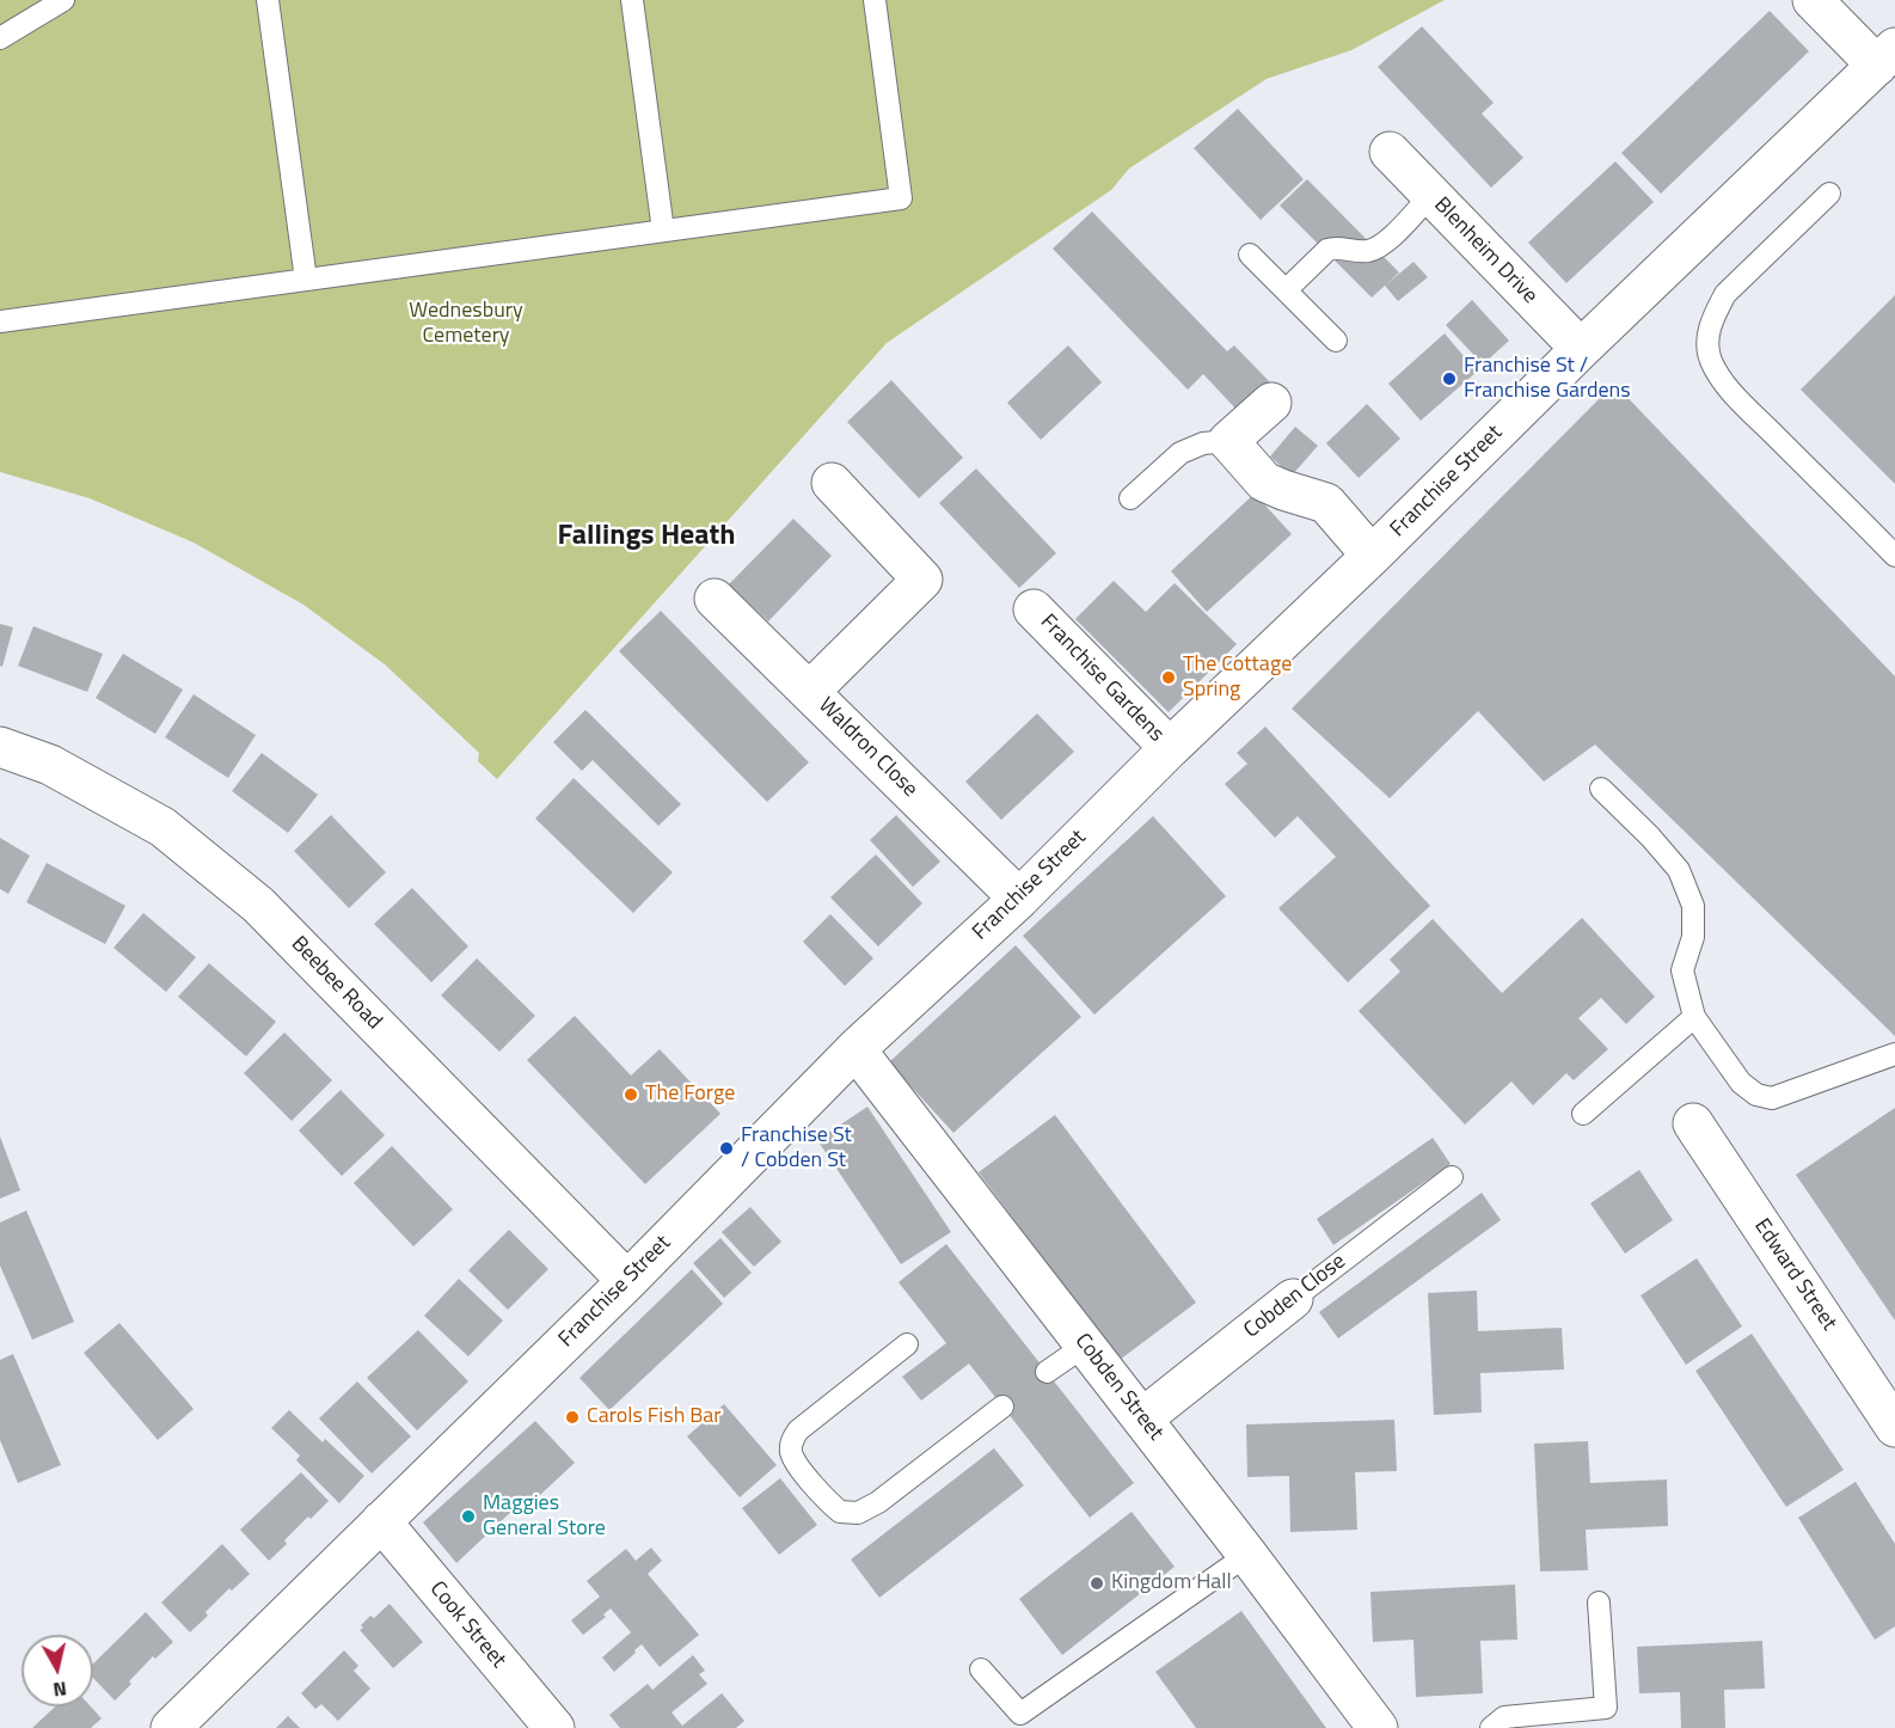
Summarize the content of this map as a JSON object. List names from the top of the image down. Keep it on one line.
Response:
{"streets":{"street":["Blenheim Drive","Franchise Street","Franchise Gardens","Waldron Close","Beebee Road","Edward Street","Cobden Close","Cobden Street","Cook Street"]},"crossings":[["Blenheim Drive","Franchise Street"],["Franchise Street","Franchise Gardens"],["Franchise Street","Waldron Close"],["Franchise Street","Beebee Road"],["Franchise Street","Cobden Street"],["Franchise Street","Cook Street"],["Cobden Close","Cobden Street"]],"districts":["Fallings Heath"],"parks":["Wednesbury Cemetery"],"places":["Franchise St / Franchise Gardens","The Cottage Spring","The Forge","Franchise St / Cobden St","Carols Fish Bar","Maggies General Store","Kingdom Hall"],"north":"bottom"}
